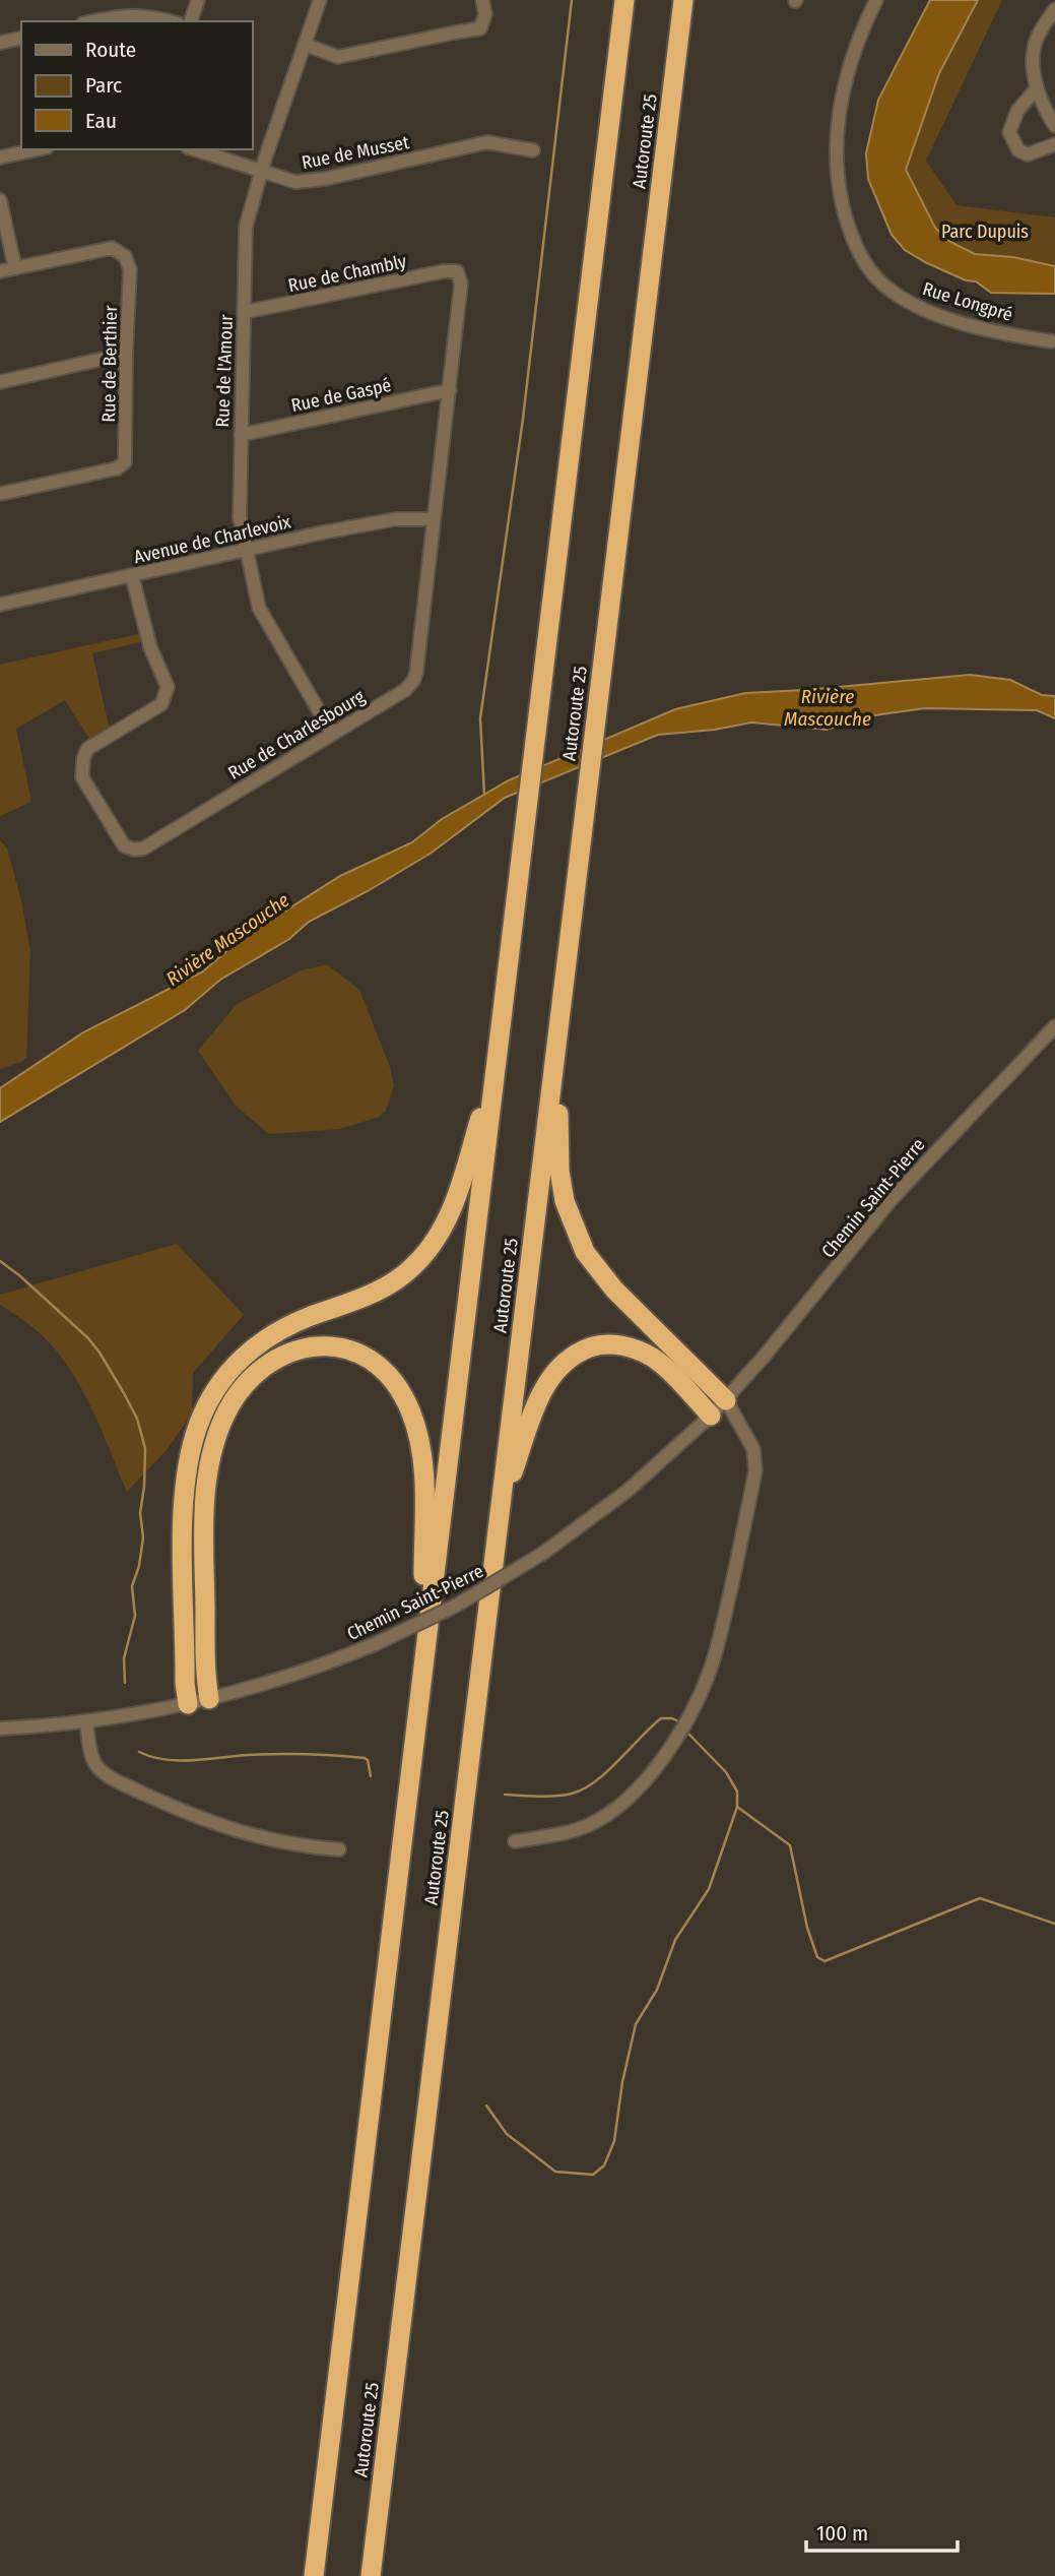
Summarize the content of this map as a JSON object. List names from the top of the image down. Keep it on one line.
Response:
{"streets":{"highway":["Autoroute 25"],"street":["Rue de Musset","Rue de Chambly","Rue Longpré","Rue de Berthier","Rue de l'Amour","Rue de Gaspé","Avenue de Charlevoix","Rue de Charlesbourg","Chemin Saint-Pierre"]},"crossings":[["Rue de Musset","Rue de l'Amour"],["Rue de Chambly","Rue de l'Amour"],["Rue de Chambly","Rue de Charlesbourg"],["Rue de l'Amour","Rue de Gaspé"],["Rue de l'Amour","Avenue de Charlevoix"],["Rue de l'Amour","Rue de Charlesbourg"],["Rue de Gaspé","Rue de Charlesbourg"],["Avenue de Charlevoix","Rue de Charlesbourg"]],"water":["Rivière Mascouche"],"parks":["Parc Dupuis"],"legend":["Route","Parc","Eau"],"scale_bar":"100 m"}
